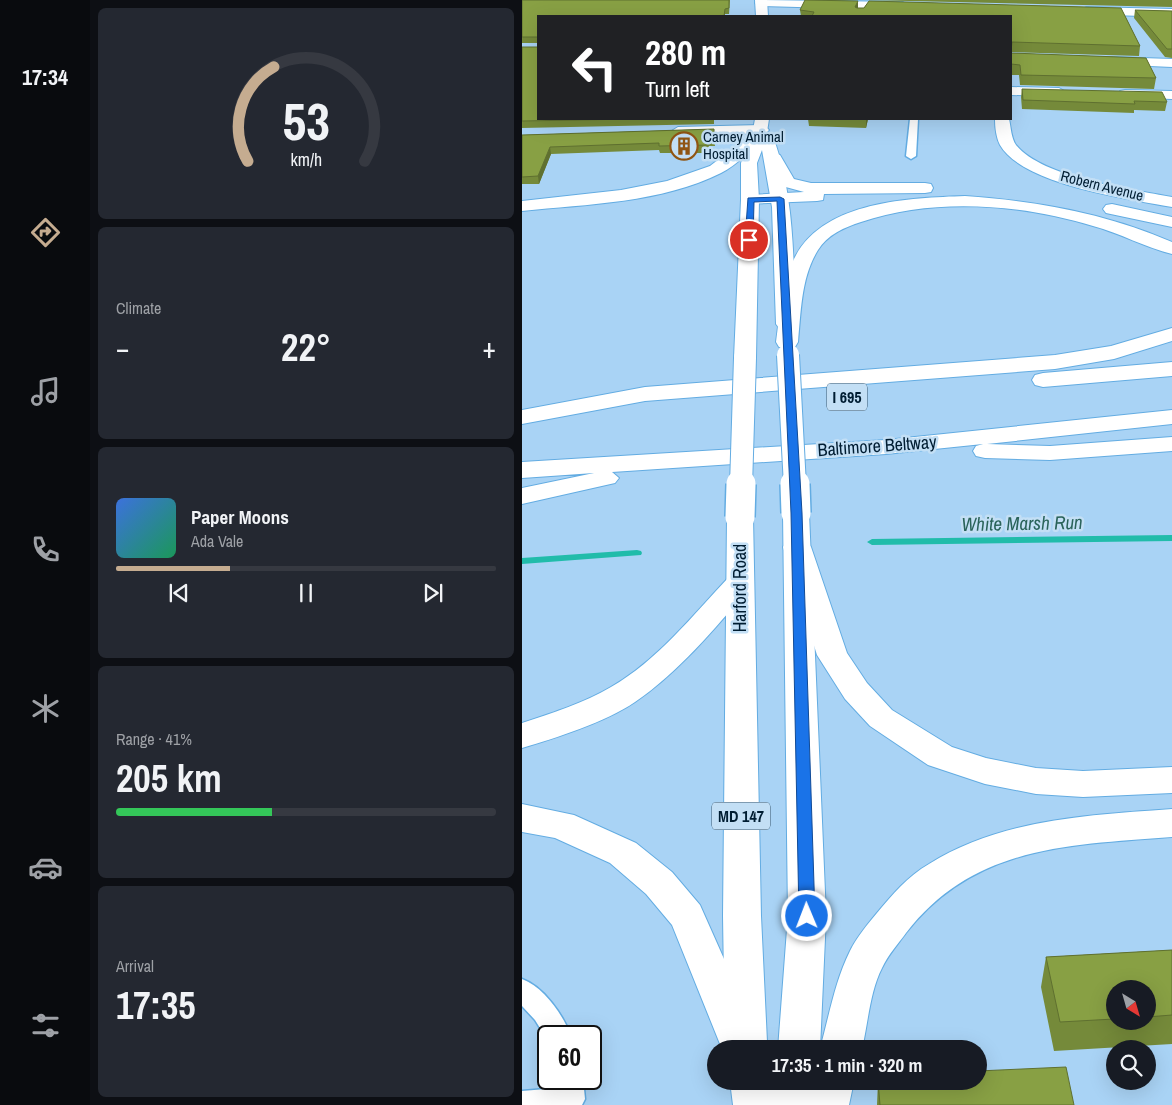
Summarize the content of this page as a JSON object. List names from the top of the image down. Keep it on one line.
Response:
{"streets":{"main road":["Robern Avenue","I 695","Baltimore Beltway","Harford Road","MD 147"]},"water":["White Marsh Run"],"places":{"building":["Carney Animal Hospital"]},"north":"bottom right","page":{"tabs":"17:34","turn":["280 m","Turn left"],"tile":["Climate",["Range · 41%","205 km"],["Arrival","17:35"]],"heat":["−","22°","+"],"song":["Paper Moons","Ada Vale"],"limit":"60","trip":"17:35 · 1 min · 320 m","gauge":["53","km/h"]}}
